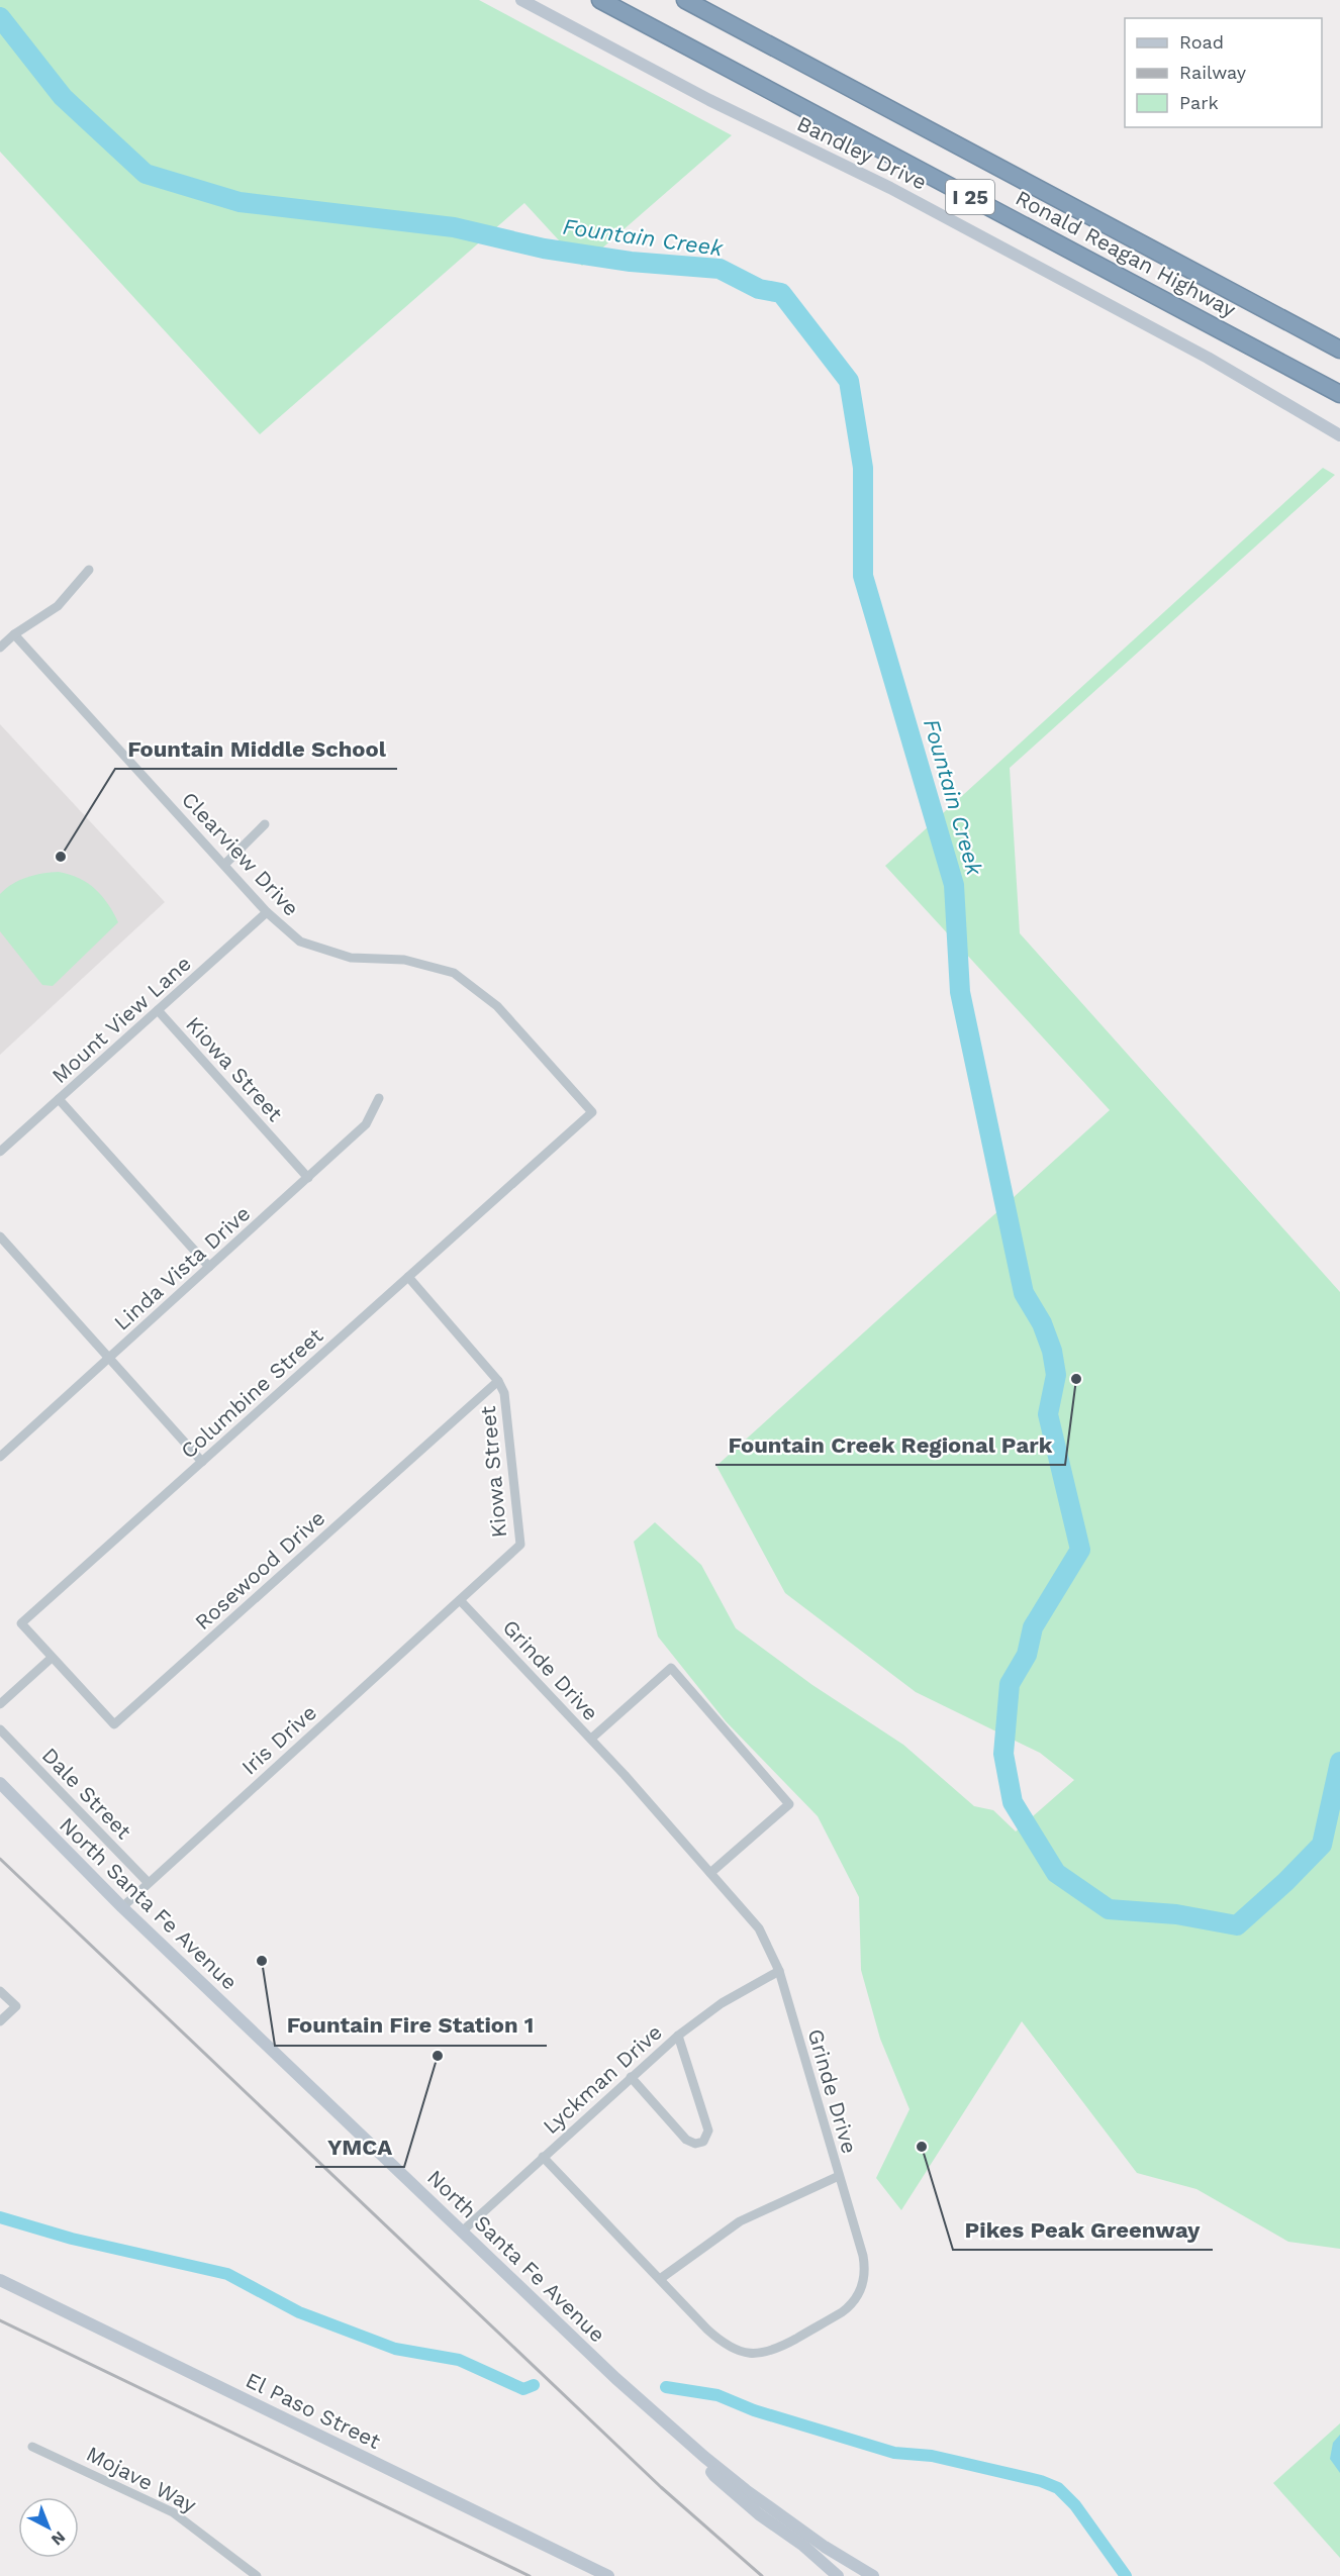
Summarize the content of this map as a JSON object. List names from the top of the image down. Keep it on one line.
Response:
{"streets":{"highway":["I 25","Ronald Reagan Highway"],"main road":["Bandley Drive","North Santa Fe Avenue","El Paso Street"],"street":["Clearview Drive","Mount View Lane","Kiowa Street","Linda Vista Drive","Columbine Street","Rosewood Drive","Grinde Drive","Iris Drive","Dale Street","Lyckman Drive","Mojave Way"]},"crossings":[["Clearview Drive","Mount View Lane"],["Clearview Drive","Columbine Street"],["Mount View Lane","Kiowa Street"],["Kiowa Street","Linda Vista Drive"],["Kiowa Street","Columbine Street"],["Kiowa Street","Rosewood Drive"],["Kiowa Street","Grinde Drive"],["Kiowa Street","Iris Drive"],["Columbine Street","Rosewood Drive"],["Grinde Drive","Iris Drive"],["Grinde Drive","Lyckman Drive"],["Iris Drive","Dale Street"],["Iris Drive","North Santa Fe Avenue"],["North Santa Fe Avenue","Lyckman Drive"]],"water":["Fountain Creek"],"places":["Fountain Middle School","Fountain Creek Regional Park","Fountain Fire Station 1","YMCA","Pikes Peak Greenway"],"legend":["Road","Railway","Park"],"north":"bottom right"}
